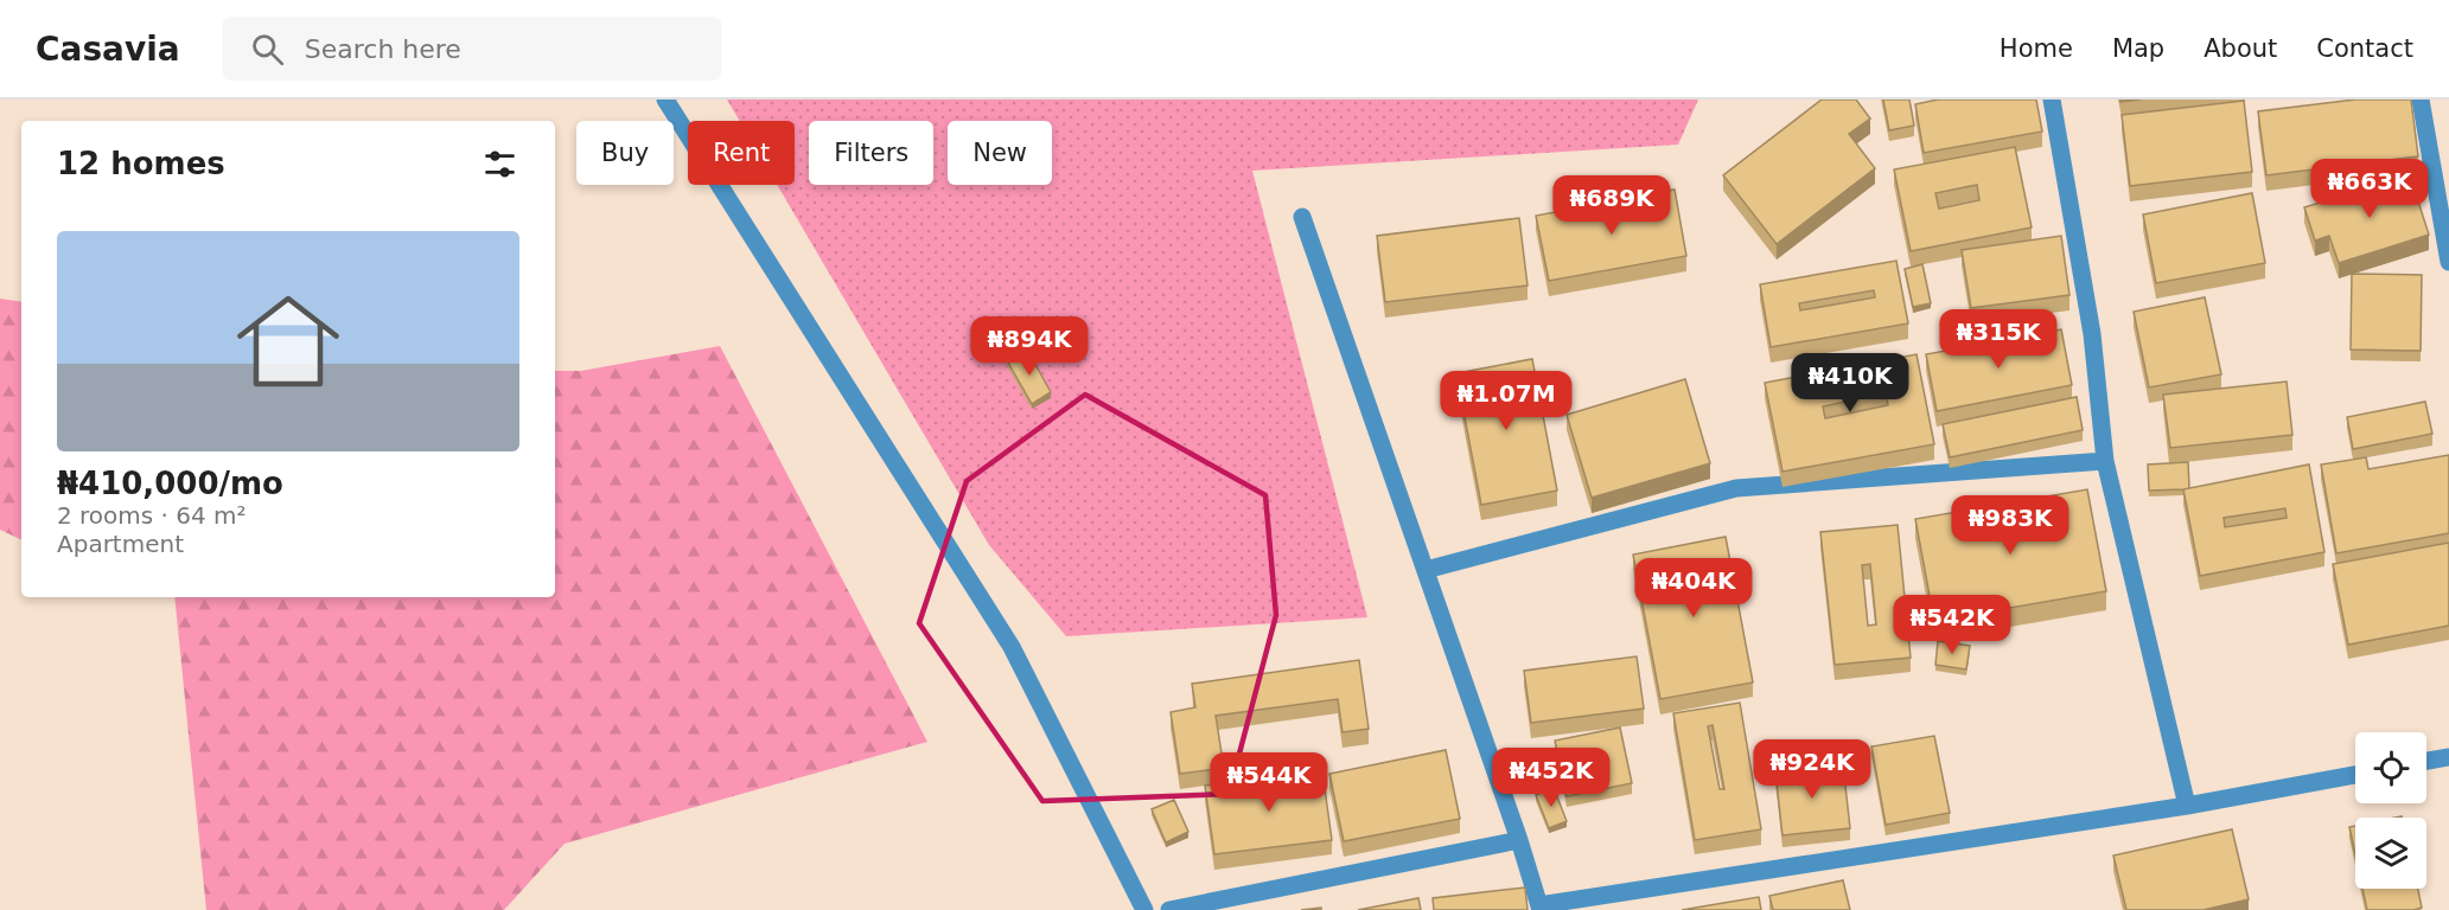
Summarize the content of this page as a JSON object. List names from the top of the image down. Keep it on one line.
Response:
{"page":{"header":"Casavia","search":"Search here","nav":["Home","Map","About","Contact"],"chip":["Buy","Rent","Filters","New"],"heading":"12 homes","price":["₦663K","₦689K","₦315K","₦894K","₦410K","₦1.07M","₦983K","₦404K","₦542K","₦924K","₦452K","₦544K"],"list":[{"name":"₦410,000/mo","note":"2 rooms · 64 m² · Apartment"}]}}
